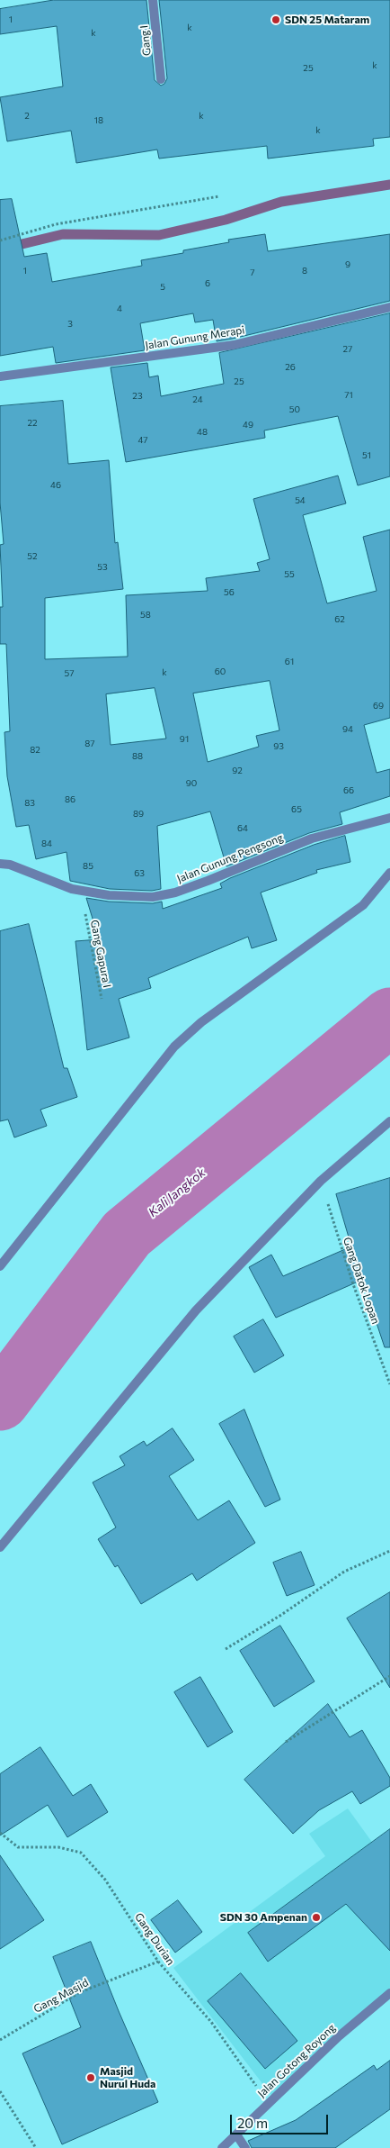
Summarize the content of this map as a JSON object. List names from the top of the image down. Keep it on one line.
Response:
{"streets":{"street":["Gang I","Jalan Gunung Merapi","Jalan Gunung Pengsong","Jalan Gotong Royong"],"path":["Gang Gapura I","Gang Datok Lopan","Gang Durian","Gang Masjid"]},"crossings":[["Jalan Gunung Pengsong","Gang Gapura I"],["Gang Durian","Gang Masjid"],["Gang Durian","Jalan Gotong Royong"]],"water":["Kali Jangkok"],"places":["SDN 25 Mataram","SDN 30 Ampenan","Masjid Nurul Huda"],"house_numbers":["1","k","k","k","25","2","k","18","k","9","1","8","7","6","5","4","3","27","26","25","71","23","24","50","22","49","48","47","51","46","54","52","53","55","56","58","62","61","60","k","57","69","94","91","87","93","82","88","92","90","66","86","83","65","89","64","84","85","63"],"scale_bar":"20 m"}
